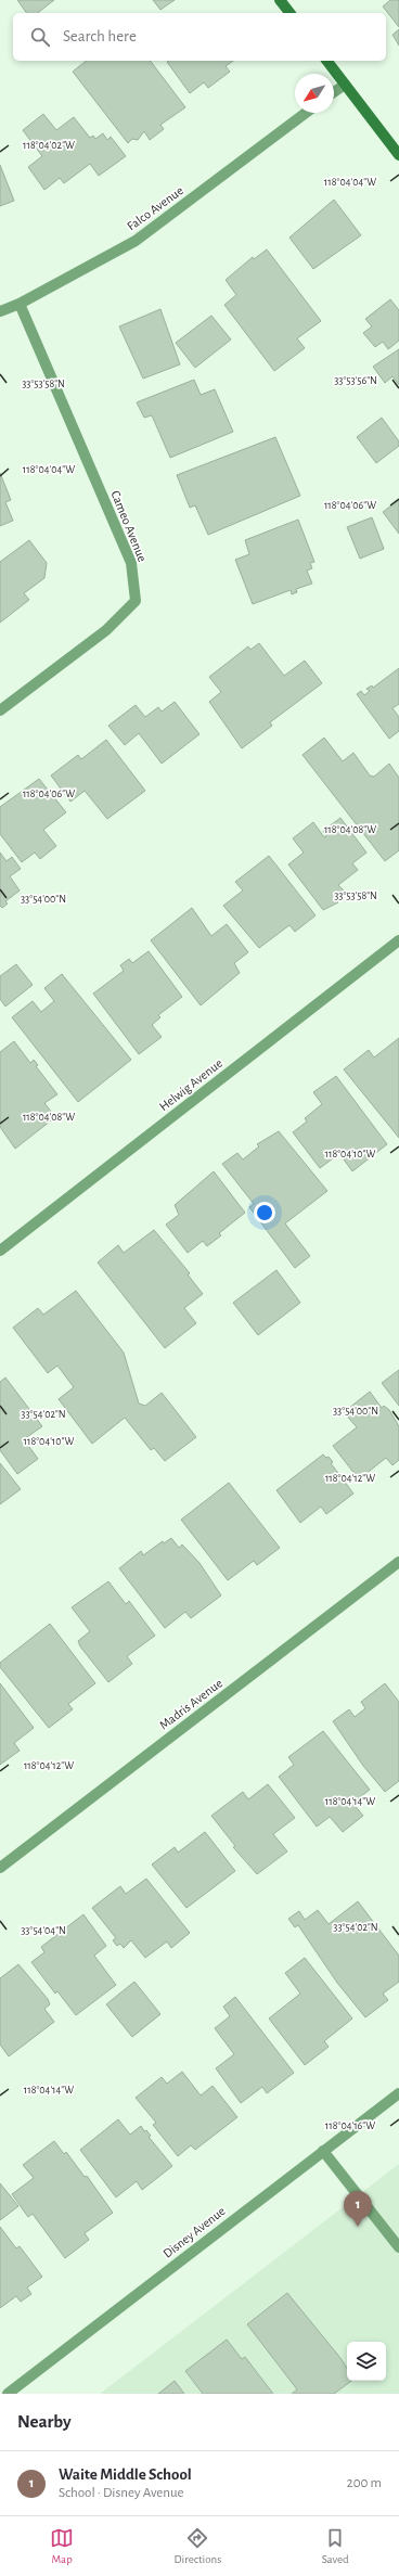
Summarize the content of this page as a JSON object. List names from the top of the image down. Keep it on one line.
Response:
{"streets":{"street":["Falco Avenue","Cameo Avenue","Helwig Avenue","Madris Avenue","Disney Avenue"]},"crossings":[["Falco Avenue","Cameo Avenue"]],"north":"bottom left","page":{"search":"Search here","pins":"1","heading":"Nearby","list":[{"mark":"1","name":"Waite Middle School","note":"School · Disney Avenue","value":"200 m"}],"nav":["Map","Directions","Saved"]},"coordinates":["118°04'02\"W","118°04'04\"W","33°53'56\"N","33°53'58\"N","118°04'06\"W","118°04'08\"W","33°54'00\"N","118°04'10\"W","33°54'02\"N","118°04'12\"W","118°04'14\"W","33°54'04\"N","118°04'16\"W"]}
